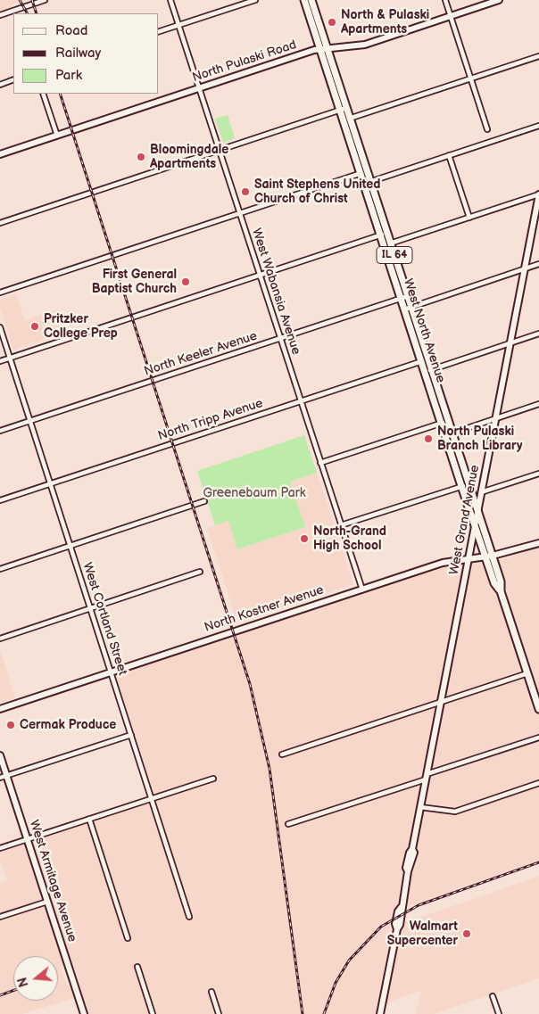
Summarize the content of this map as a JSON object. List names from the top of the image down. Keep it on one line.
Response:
{"streets":{"main road":["North Pulaski Road","IL 64","West North Avenue","West Grand Avenue","North Kostner Avenue","West Armitage Avenue"],"street":["West Wabansia Avenue","North Keeler Avenue","North Tripp Avenue","West Cortland Street"]},"crossings":[["North Pulaski Road","West Wabansia Avenue"],["North Pulaski Road","West North Avenue"],["West Wabansia Avenue","North Keeler Avenue"],["West Wabansia Avenue","North Tripp Avenue"],["West Wabansia Avenue","North Kostner Avenue"],["West North Avenue","North Keeler Avenue"],["West North Avenue","North Tripp Avenue"],["West North Avenue","West Grand Avenue"],["West North Avenue","North Kostner Avenue"],["North Keeler Avenue","West Cortland Street"],["North Tripp Avenue","West Cortland Street"],["West Grand Avenue","North Kostner Avenue"],["North Kostner Avenue","West Cortland Street"]],"parks":["Greenebaum Park"],"places":["North & Pulaski Apartments","Bloomingdale Apartments","Saint Stephens United Church of Christ","First General Baptist Church","Pritzker College Prep","North Pulaski Branch Library","North-Grand High School","Cermak Produce","Walmart Supercenter"],"legend":["Road","Railway","Park"],"north":"left"}
